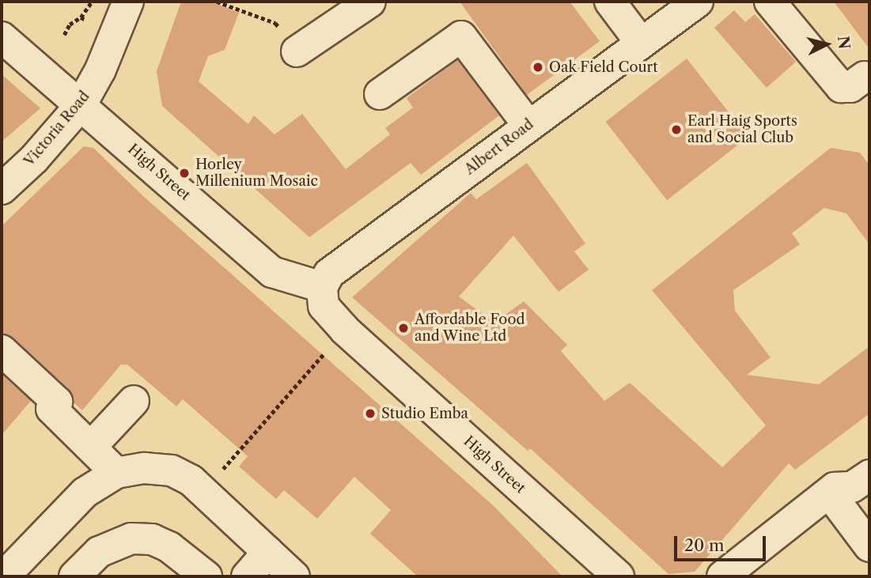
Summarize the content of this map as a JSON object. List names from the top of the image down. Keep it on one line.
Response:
{"streets":{"street":["Victoria Road","Albert Road","High Street"]},"crossings":[["Victoria Road","High Street"],["Albert Road","High Street"]],"places":["Oak Field Court","Earl Haig Sports and Social Club","Horley Millenium Mosaic","Affordable Food and Wine Ltd","Studio Emba"],"scale_bar":"20 m","north":"right"}
